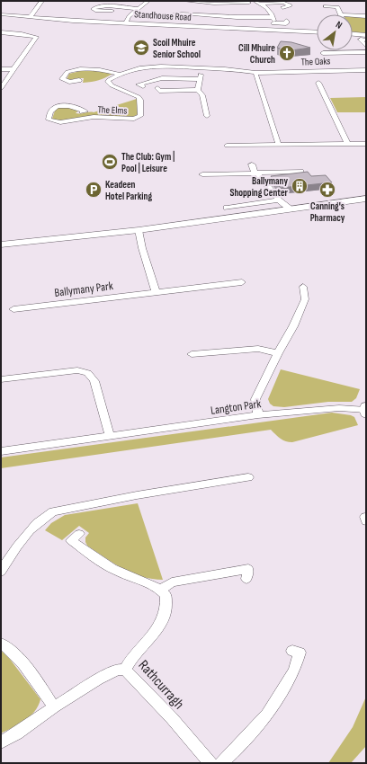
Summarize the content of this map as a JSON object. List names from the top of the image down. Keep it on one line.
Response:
{"streets":{"street":["Standhouse Road","The Oaks","The Elms","Ballymany Park","Langton Park","Rathcurragh"]},"places":{"school or university":["Scoil Mhuire Senior School"],"church":["Cill Mhuire Church"],"sports":["The Club: Gym | Pool | Leisure"],"building":["Ballymany Shopping Center"],"parking":["Keadeen Hotel Parking"],"pharmacy":["Canning's Pharmacy"]},"north":"top right"}
